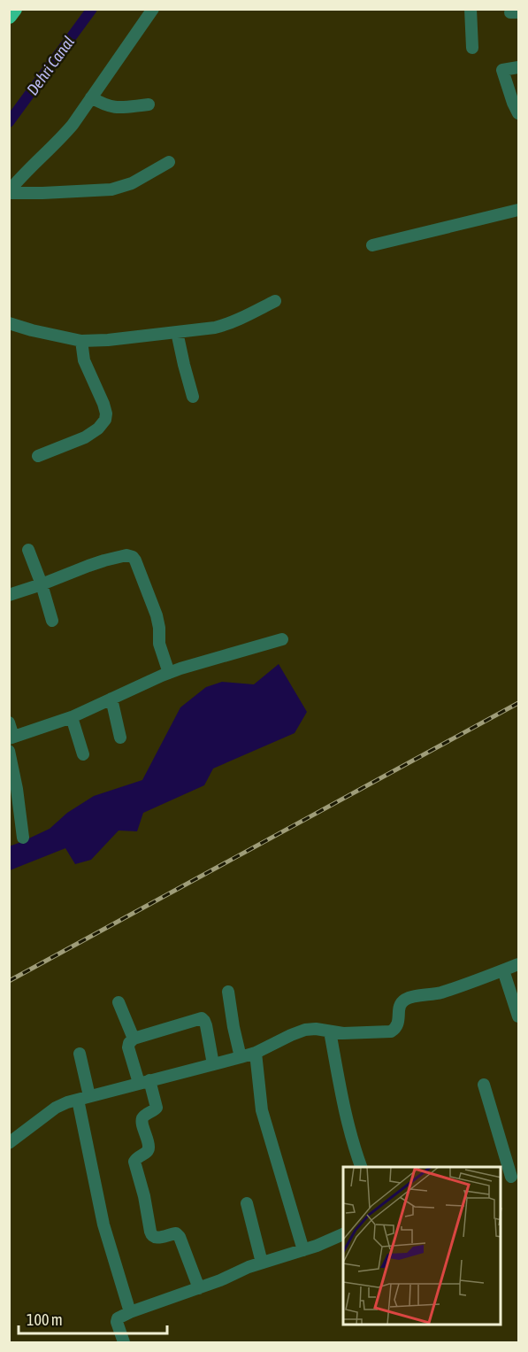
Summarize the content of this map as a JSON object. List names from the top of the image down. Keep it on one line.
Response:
{"water":["Dehri Canal"],"scale_bar":"100 m"}
